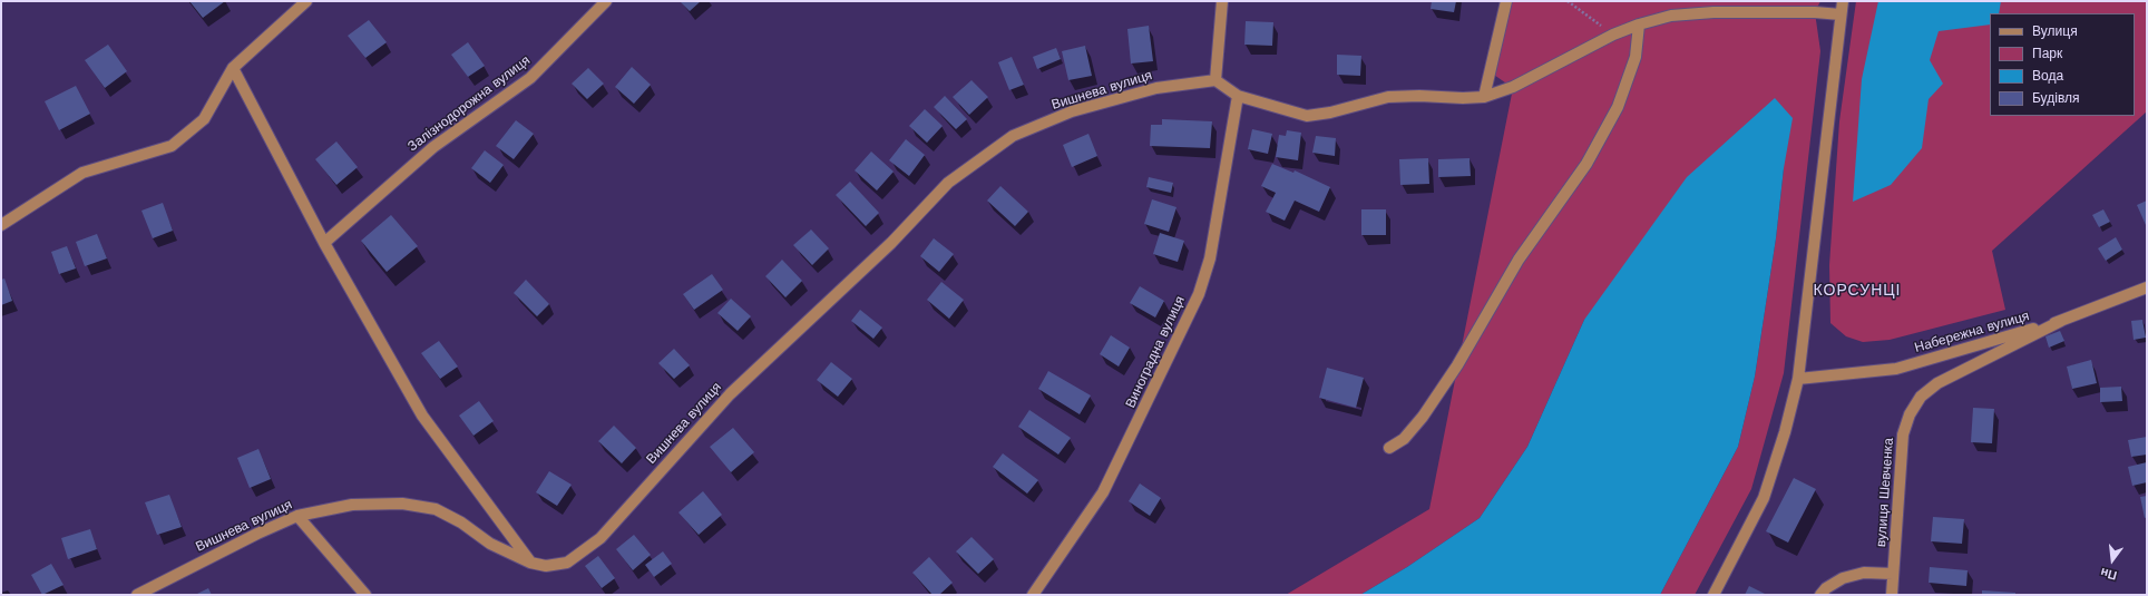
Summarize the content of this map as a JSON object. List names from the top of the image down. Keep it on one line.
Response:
{"streets":{"street":["Вишнева вулиця","Залізнодорожна вулиця","Набережна вулиця","Виноградна вулиця","вулиця Шевченка"]},"crossings":[["Набережна вулиця","вулиця Шевченка"]],"districts":["КОРСУНЦІ"],"legend":["Вулиця","Парк","Вода","Будівля"],"north":"bottom"}
